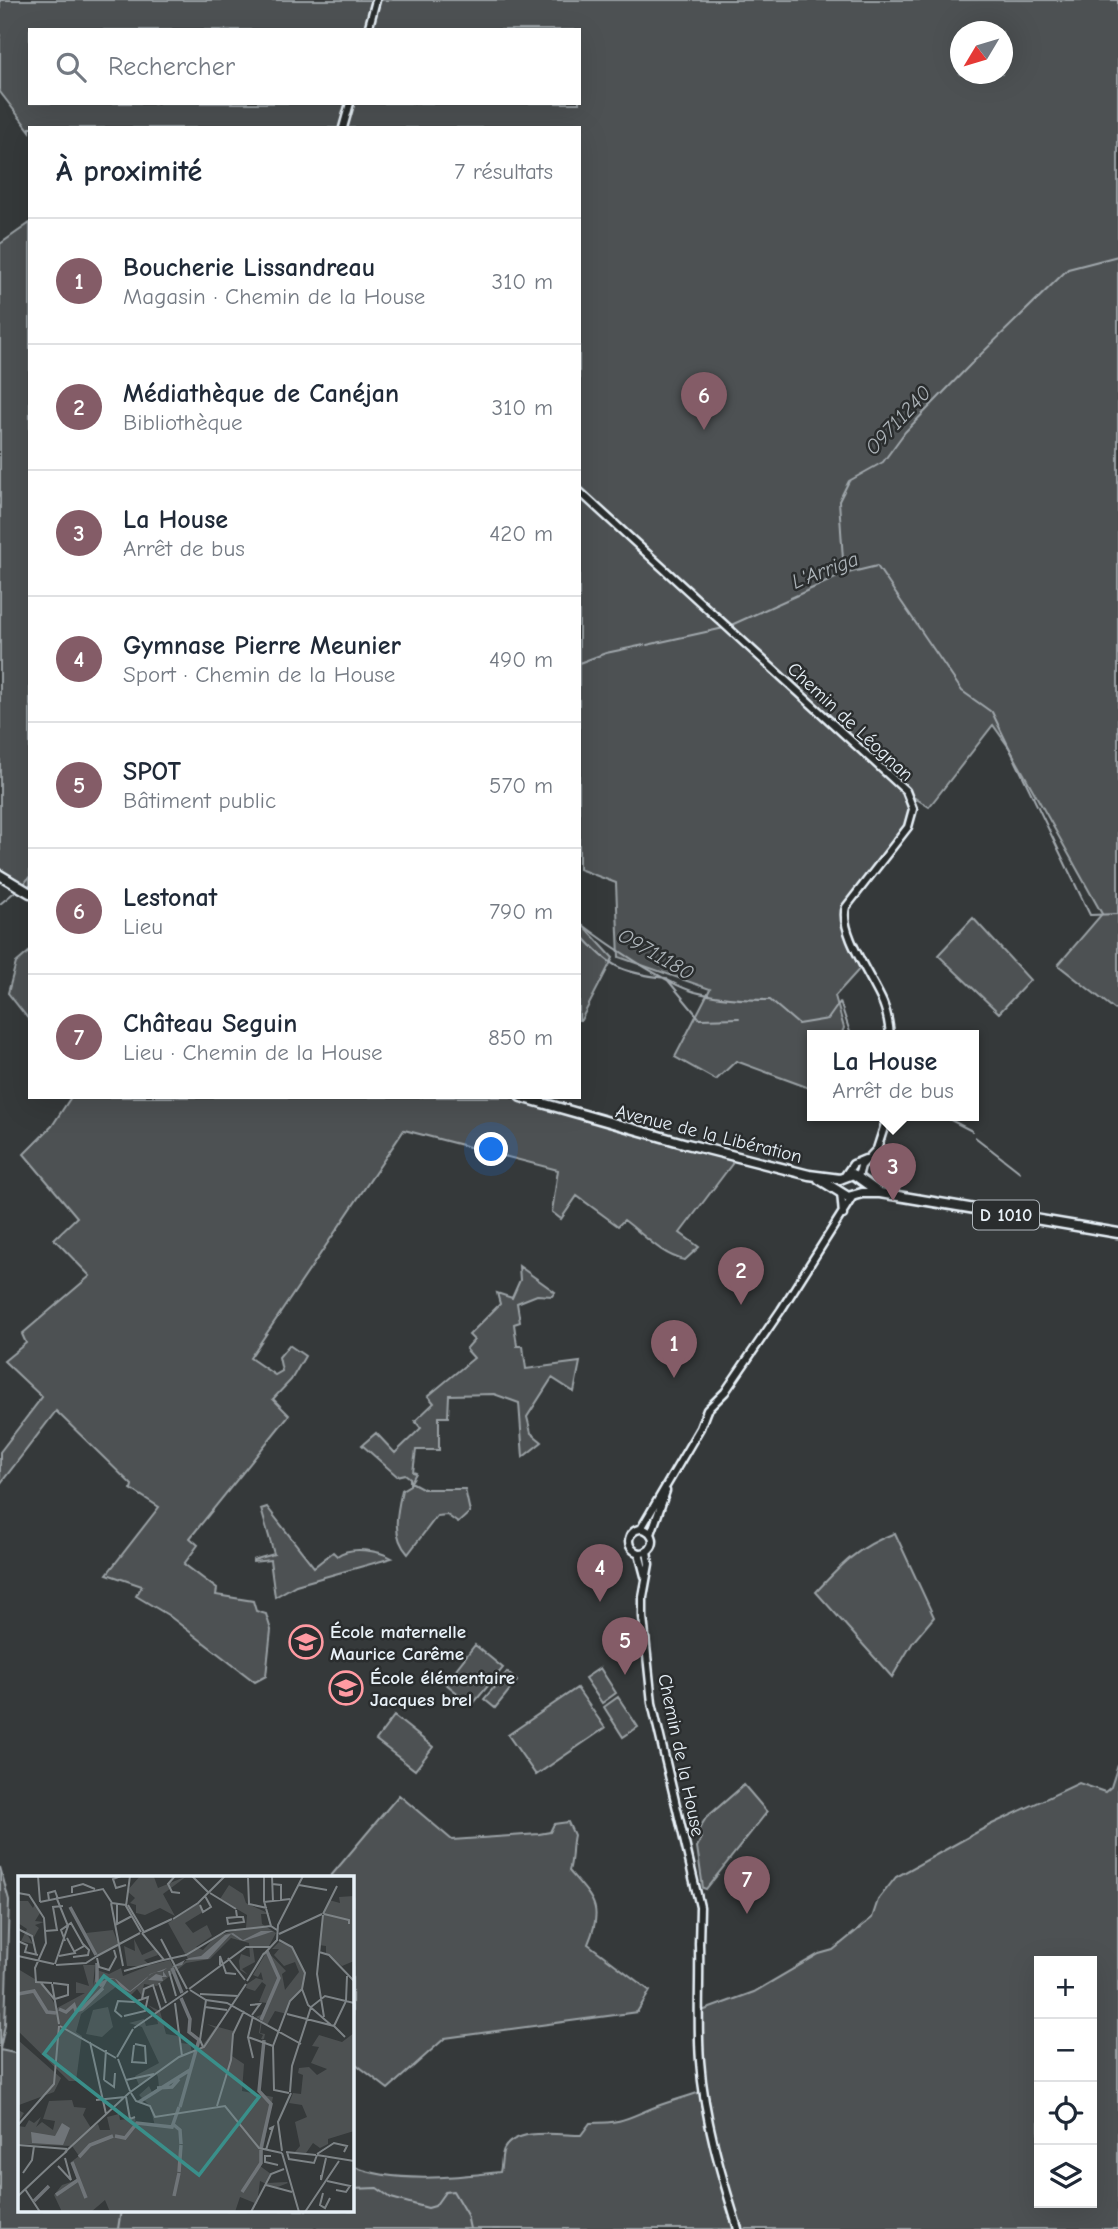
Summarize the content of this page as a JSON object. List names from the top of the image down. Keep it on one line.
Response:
{"streets":{"main road":["Avenue de la Libération","D 1010"],"street":["Chemin de Léognan","Chemin de la House"]},"crossings":[["Avenue de la Libération","D 1010"]],"water":["O9711240","L'Arriga","O9711180"],"places":{"school or university":["École maternelle Maurice Carême","École élémentaire Jacques brel"]},"north":"bottom left","page":{"search":"Rechercher","heading":["À proximité","7 résultats"],"list":[{"mark":"1","name":"Boucherie Lissandreau","note":"Magasin · Chemin de la House","value":"310 m"},{"mark":"2","name":"Médiathèque de Canéjan","note":"Bibliothèque","value":"310 m"},{"mark":"3","name":"La House","note":"Arrêt de bus","value":"420 m"},{"mark":"4","name":"Gymnase Pierre Meunier","note":"Sport · Chemin de la House","value":"490 m"},{"mark":"5","name":"SPOT","note":"Bâtiment public","value":"570 m"},{"mark":"6","name":"Lestonat","note":"Lieu","value":"790 m"},{"mark":"7","name":"Château Seguin","note":"Lieu · Chemin de la House","value":"850 m"}],"pins":["6","3","2","1","4","5","7"],"popup":["La House","Arrêt de bus"],"map_buttons":["+","−"]}}
